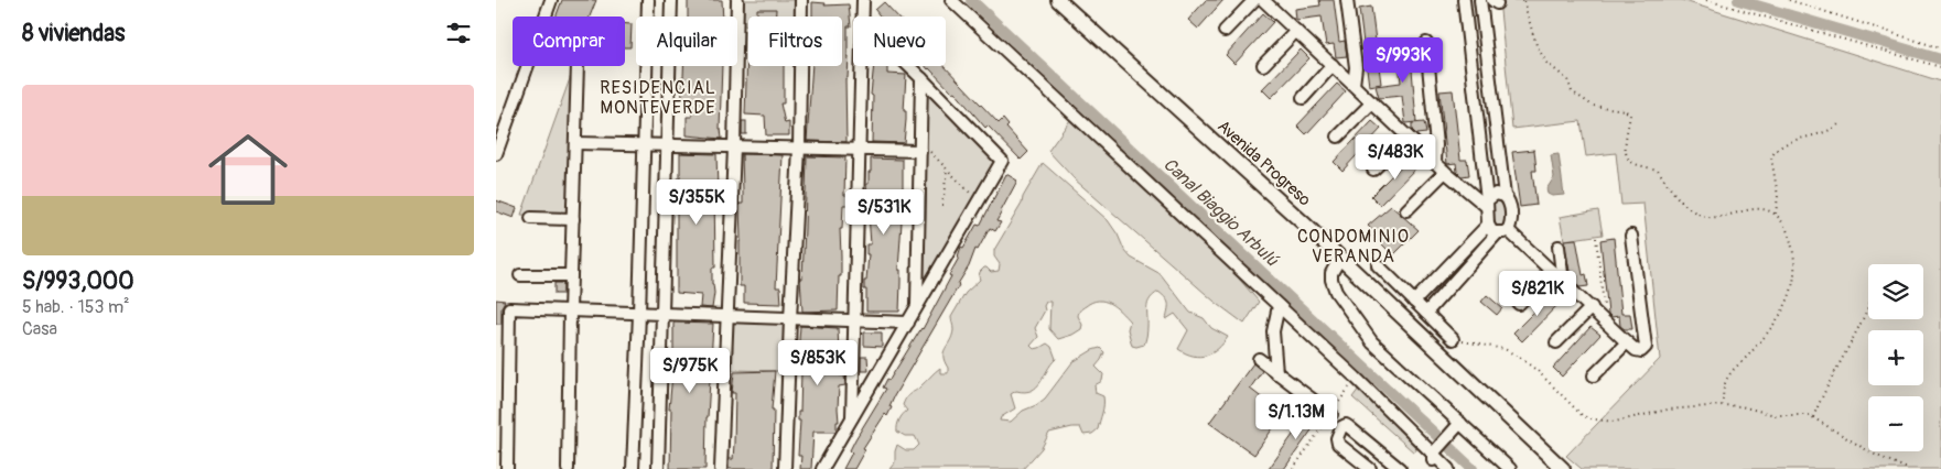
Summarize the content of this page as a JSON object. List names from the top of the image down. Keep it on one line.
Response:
{"streets":{"main road":["Avenida Progreso"]},"districts":["RESIDENCIAL MONTEVERDE","CONDOMINIO VERANDA"],"water":["Canal Biaggio Arbulú"],"page":{"heading":"8 viviendas","chip":["Comprar","Alquilar","Filtros","Nuevo"],"price":["S/993K","S/483K","S/355K","S/531K","S/821K","S/853K","S/975K","S/1.13M"],"list":[{"name":"S/993,000","note":"5 hab. · 153 m² · Casa"}],"map_buttons":["+","−"]}}
